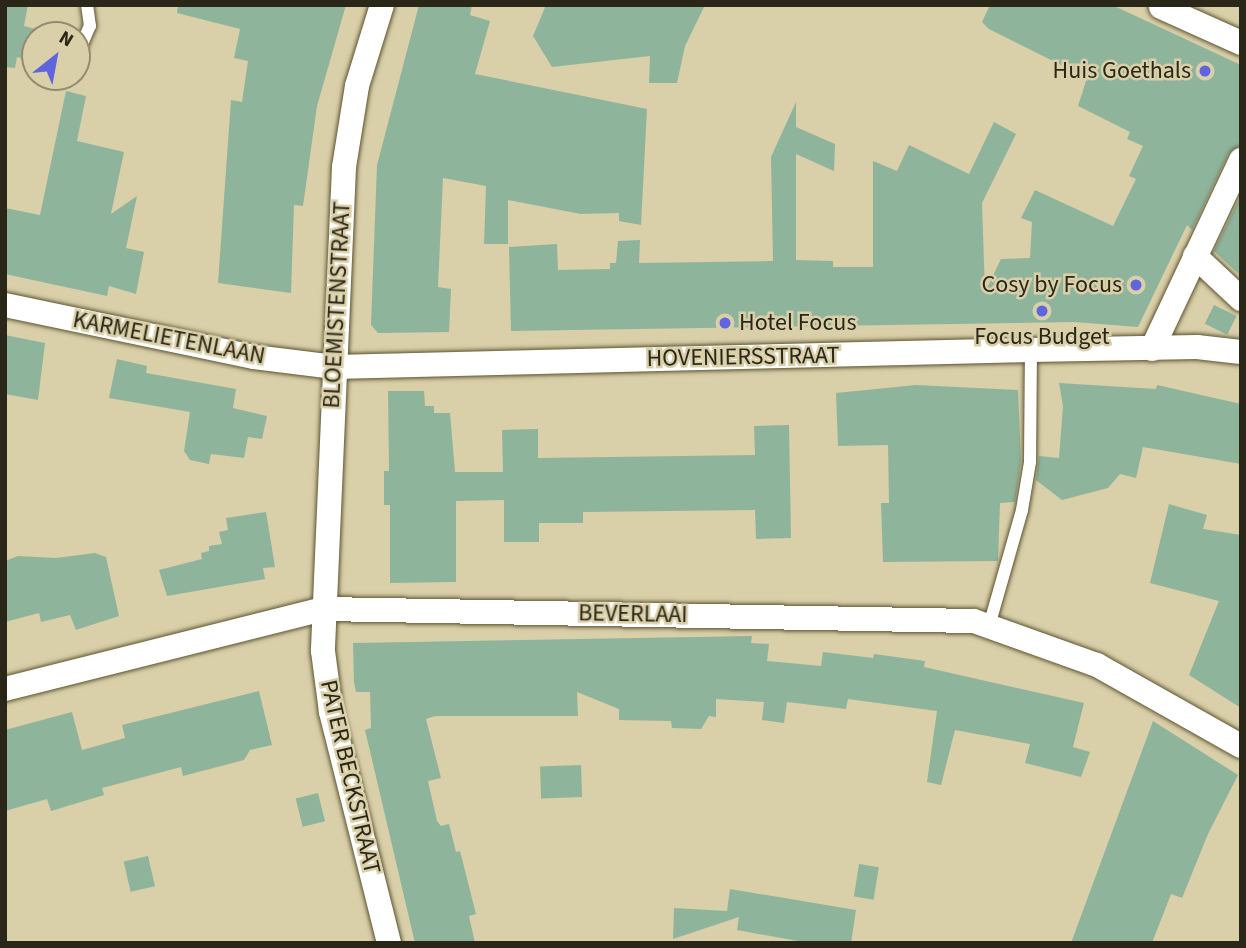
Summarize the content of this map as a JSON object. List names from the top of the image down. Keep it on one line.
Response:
{"streets":{"street":["BLOEMISTENSTRAAT","KARMELIETENLAAN","HOVENIERSSTRAAT","BEVERLAAI","PATER BECKSTRAAT"]},"crossings":[["BLOEMISTENSTRAAT","KARMELIETENLAAN"],["BLOEMISTENSTRAAT","HOVENIERSSTRAAT"],["BLOEMISTENSTRAAT","BEVERLAAI"],["BLOEMISTENSTRAAT","PATER BECKSTRAAT"],["KARMELIETENLAAN","HOVENIERSSTRAAT"],["BEVERLAAI","PATER BECKSTRAAT"]],"places":["Huis Goethals","Cosy by Focus","Focus Budget","Hotel Focus"],"north":"top right"}
